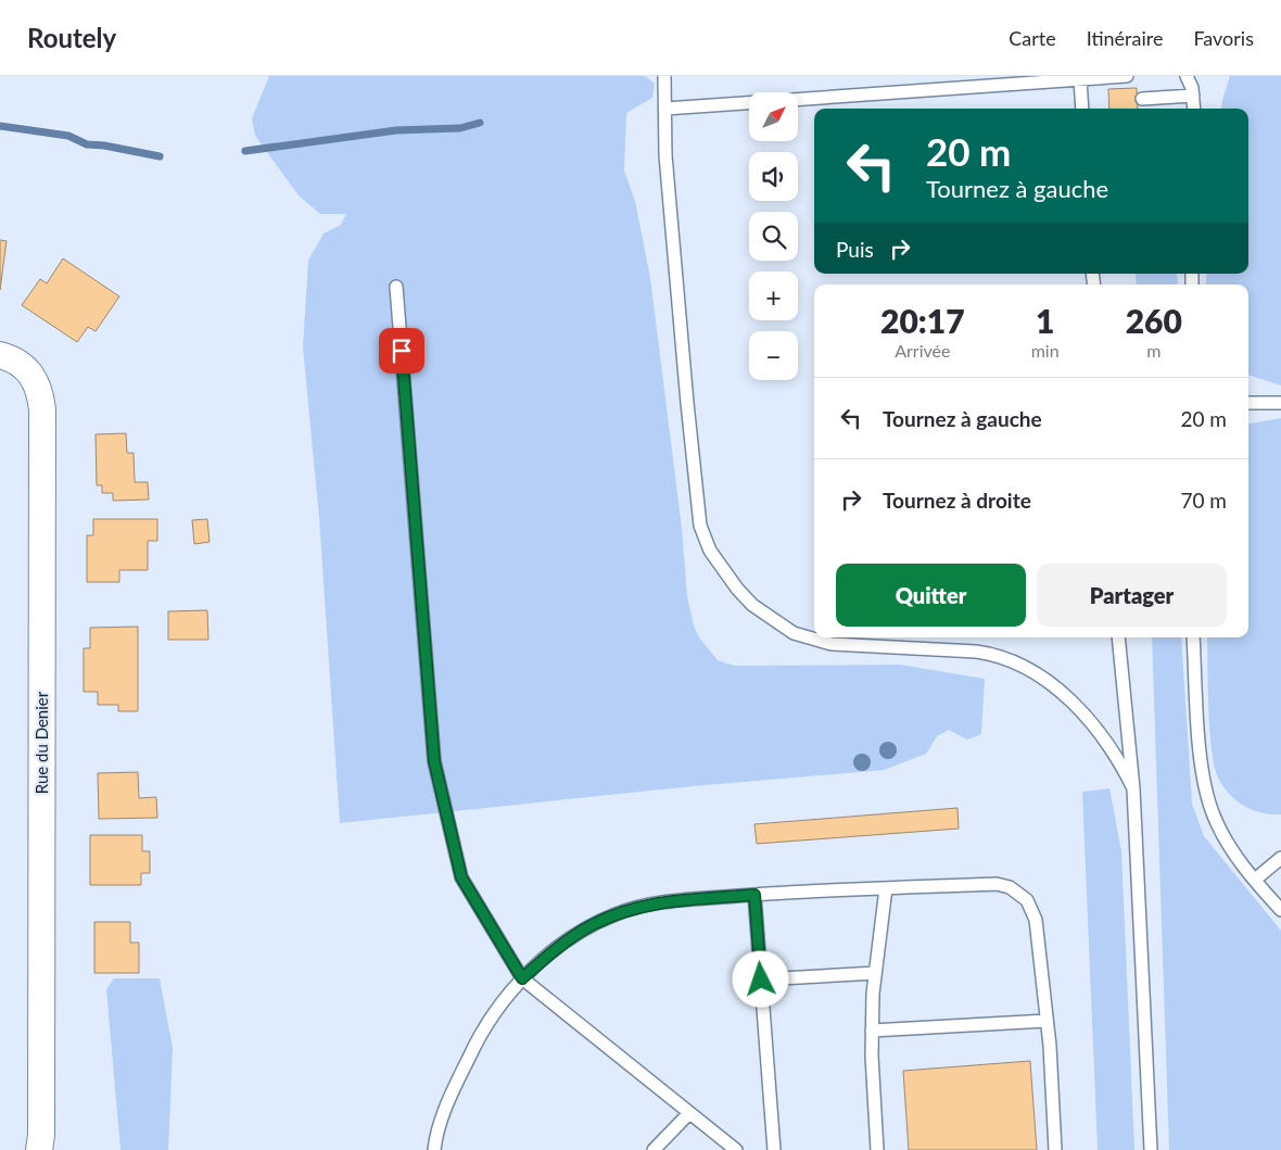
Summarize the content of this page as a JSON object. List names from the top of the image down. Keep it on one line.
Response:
{"streets":{"street":["Rue du Denier"]},"north":"top right","page":{"header":"Routely","nav":["Carte","Itinéraire","Favoris"],"map_buttons":["+","−"],"turn":["20 m","Tournez à gauche"],"then":"Puis","eta":["20:17","Arrivée","1","min","260","m"],"list":[{"name":"Tournez à gauche","value":"20 m"},{"name":"Tournez à droite","value":"70 m"}],"buttons":["Quitter","Partager"]}}
